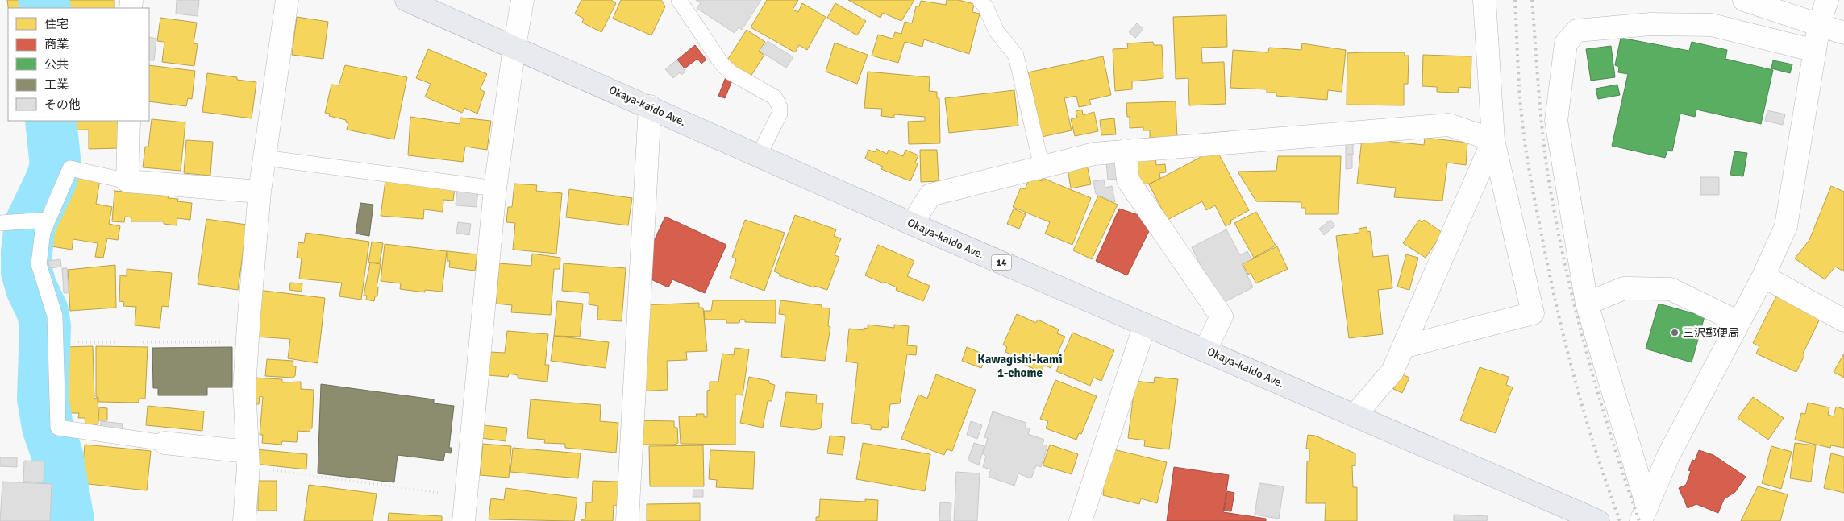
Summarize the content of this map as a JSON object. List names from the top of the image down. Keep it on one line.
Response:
{"streets":{"main road":["Okaya-kaido Ave.","14"]},"districts":["Kawagishi-kami 1-chome"],"places":["三沢郵便局"],"legend":["住宅","商業","公共","工業","その他"]}
